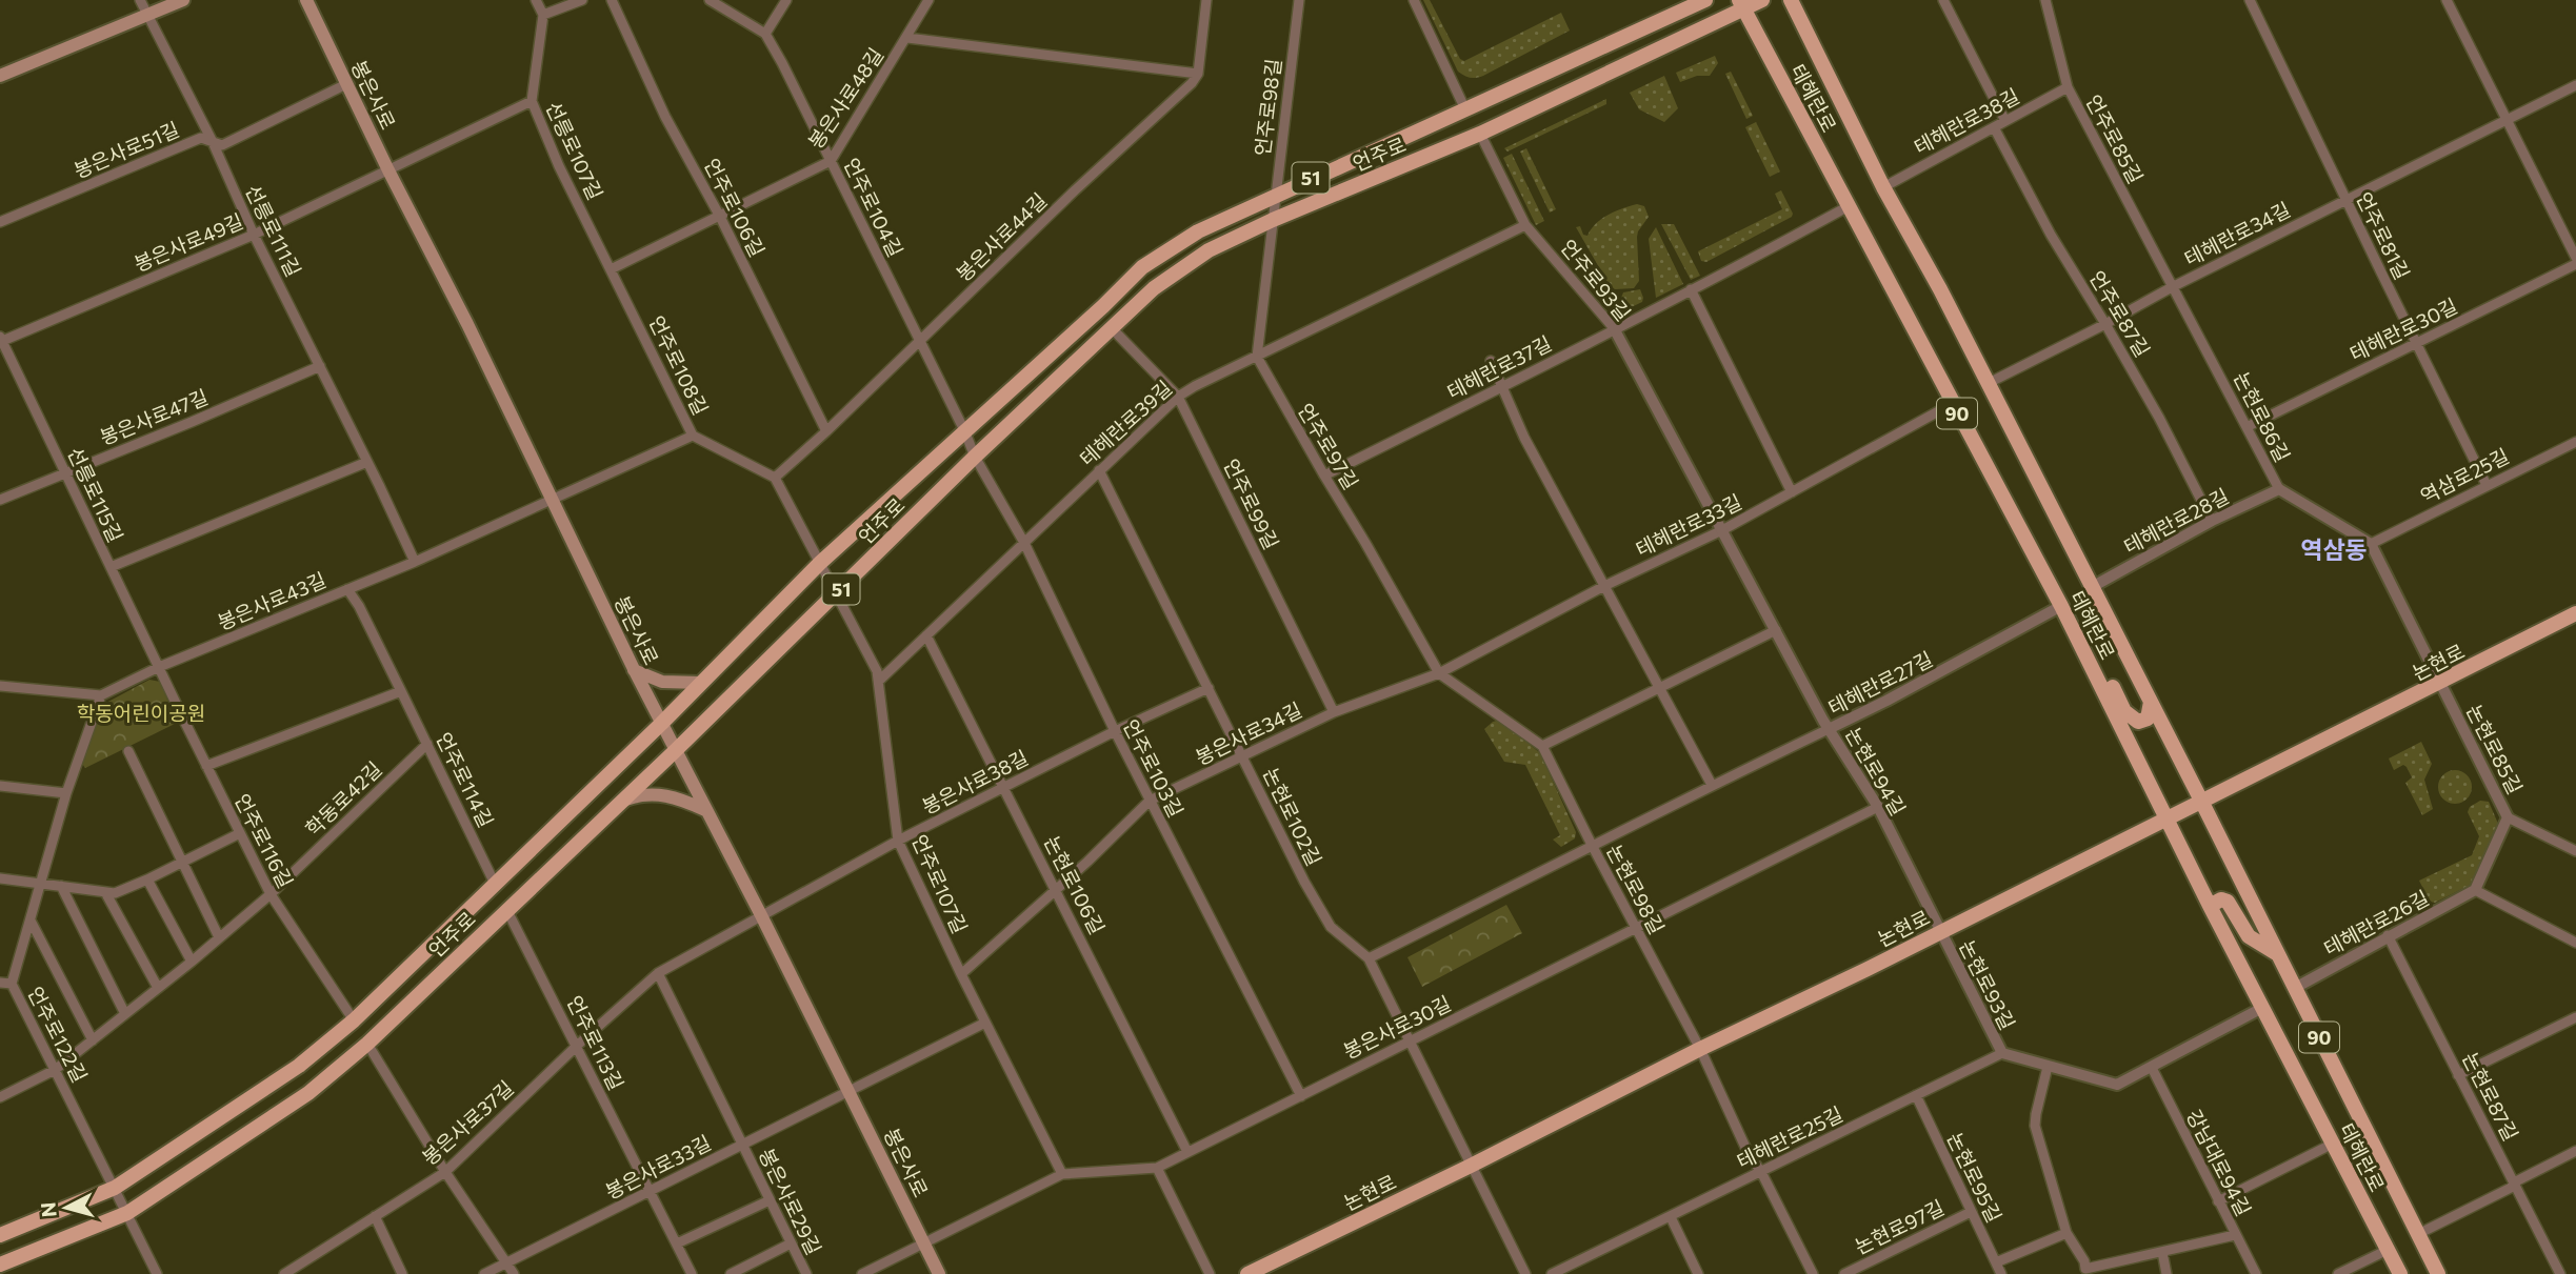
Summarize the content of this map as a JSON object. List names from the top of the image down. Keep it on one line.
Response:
{"streets":{"main road":["봉은사로","테헤란로","언주로","51","90","논현로"],"street":["봉은사로48길","언주로98길","테헤란로38길","언주로85길","봉은사로51길","선릉로107길","언주로106길","언주로104길","선릉로111길","테헤란로34길","언주로81길","봉은사로44길","봉은사로49길","언주로93길","언주로87길","테헤란로30길","언주로108길","테헤란로37길","봉은사로47길","논현로86길","테헤란로39길","언주로97길","역삼로25길","선릉로115길","언주로99길","테헤란로28길","테헤란로33길","봉은사로43길","테헤란로27길","봉은사로34길","논현로85길","언주로103길","논현로94길","언주로114길","봉은사로38길","학동로42길","논현로102길","언주로116길","언주로107길","논현로106길","논현로98길","테헤란로26길","논현로93길","봉은사로30길","언주로122길","언주로113길","논현로87길","봉은사로37길","테헤란로25길","강남대로94길","봉은사로33길","논현로95길","봉은사로29길","논현로97길"]},"crossings":[["봉은사로","봉은사로51길"],["봉은사로","언주로"],["봉은사로","봉은사로44길"],["봉은사로","봉은사로49길"],["봉은사로","언주로108길"],["봉은사로","봉은사로43길"],["봉은사로","봉은사로38길"],["봉은사로","봉은사로30길"],["봉은사로","봉은사로37길"],["봉은사로","봉은사로33길"],["봉은사로48길","선릉로107길"],["봉은사로48길","언주로106길"],["봉은사로48길","언주로104길"],["봉은사로48길","봉은사로44길"],["봉은사로48길","언주로108길"],["테헤란로","테헤란로38길"],["테헤란로","언주로"],["테헤란로","테헤란로34길"],["테헤란로","테헤란로37길"],["테헤란로","테헤란로28길"],["테헤란로","테헤란로33길"],["테헤란로","논현로"],["테헤란로","테헤란로27길"],["테헤란로","테헤란로26길"],["언주로98길","언주로"],["테헤란로38길","언주로85길"],["테헤란로38길","언주로87길"],["언주로85길","테헤란로34길"],["언주로85길","논현로86길"],["봉은사로51길","선릉로111길"],["선릉로107길","봉은사로49길"],["선릉로107길","언주로108길"],["언주로","언주로104길"],["언주로","봉은사로44길"],["언주로","언주로93길"],["언주로","언주로108길"],["언주로","언주로99길"],["언주로","봉은사로43길"],["언주로","언주로103길"],["언주로","언주로114길"],["언주로","언주로116길"],["언주로","언주로107길"],["언주로","언주로122길"],["언주로","언주로113길"],["언주로106길","봉은사로44길"],["언주로104길","봉은사로44길"],["언주로104길","언주로103길"],["선릉로111길","봉은사로49길"],["선릉로111길","봉은사로47길"],["선릉로111길","봉은사로43길"],["테헤란로34길","언주로81길"],["테헤란로34길","언주로87길"],["테헤란로34길","논현로86길"],["언주로81길","테헤란로30길"],["언주로81길","역삼로25길"],["봉은사로44길","언주로108길"],["봉은사로44길","봉은사로43길"],["봉은사로49길","선릉로115길"],["언주로93길","테헤란로37길"],["언주로93길","테헤란로39길"],["언주로93길","테헤란로33길"],["언주로93길","논현로94길"],["언주로87길","테헤란로28길"],["테헤란로30길","논현로86길"],["언주로108길","봉은사로43길"],["테헤란로37길","언주로97길"],["봉은사로47길","선릉로115길"],["논현로86길","역삼로25길"],["논현로86길","테헤란로28길"],["테헤란로39길","언주로97길"],["테헤란로39길","언주로99길"],["테헤란로39길","언주로103길"],["테헤란로39길","논현로102길"],["테헤란로39길","언주로107길"],["테헤란로39길","논현로106길"],["언주로97길","테헤란로33길"],["언주로97길","봉은사로34길"],["언주로97길","논현로98길"],["선릉로115길","봉은사로43길"],["선릉로115길","언주로116길"],["언주로99길","봉은사로34길"],["테헤란로33길","봉은사로34길"],["테헤란로33길","논현로94길"],["테헤란로33길","논현로98길"],["봉은사로43길","언주로114길"],["봉은사로43길","언주로116길"],["봉은사로43길","언주로122길"],["논현로","논현로85길"],["논현로","논현로94길"],["논현로","논현로102길"],["논현로","논현로98길"],["논현로","논현로93길"],["테헤란로27길","논현로94길"],["테헤란로27길","논현로102길"],["테헤란로27길","논현로98길"],["봉은사로34길","언주로103길"],["봉은사로34길","논현로102길"],["봉은사로34길","언주로107길"],["봉은사로34길","논현로106길"],["봉은사로34길","논현로98길"],["논현로85길","테헤란로26길"],["언주로103길","봉은사로38길"],["언주로103길","봉은사로30길"],["논현로94길","논현로93길"],["논현로94길","봉은사로30길"],["언주로114길","학동로42길"],["봉은사로38길","논현로102길"],["봉은사로38길","언주로107길"],["봉은사로38길","논현로106길"],["봉은사로38길","봉은사로37길"],["학동로42길","언주로116길"],["학동로42길","언주로122길"],["논현로102길","봉은사로30길"],["언주로107길","봉은사로30길"],["논현로106길","봉은사로30길"],["논현로98길","봉은사로30길"],["테헤란로26길","논현로87길"],["논현로93길","테헤란로25길"],["언주로113길","봉은사로37길"],["언주로113길","봉은사로33길"],["테헤란로25길","논현로95길"],["봉은사로33길","봉은사로29길"],["논현로95길","논현로97길"]],"districts":["역삼동"],"parks":["학동어린이공원"],"north":"left"}
